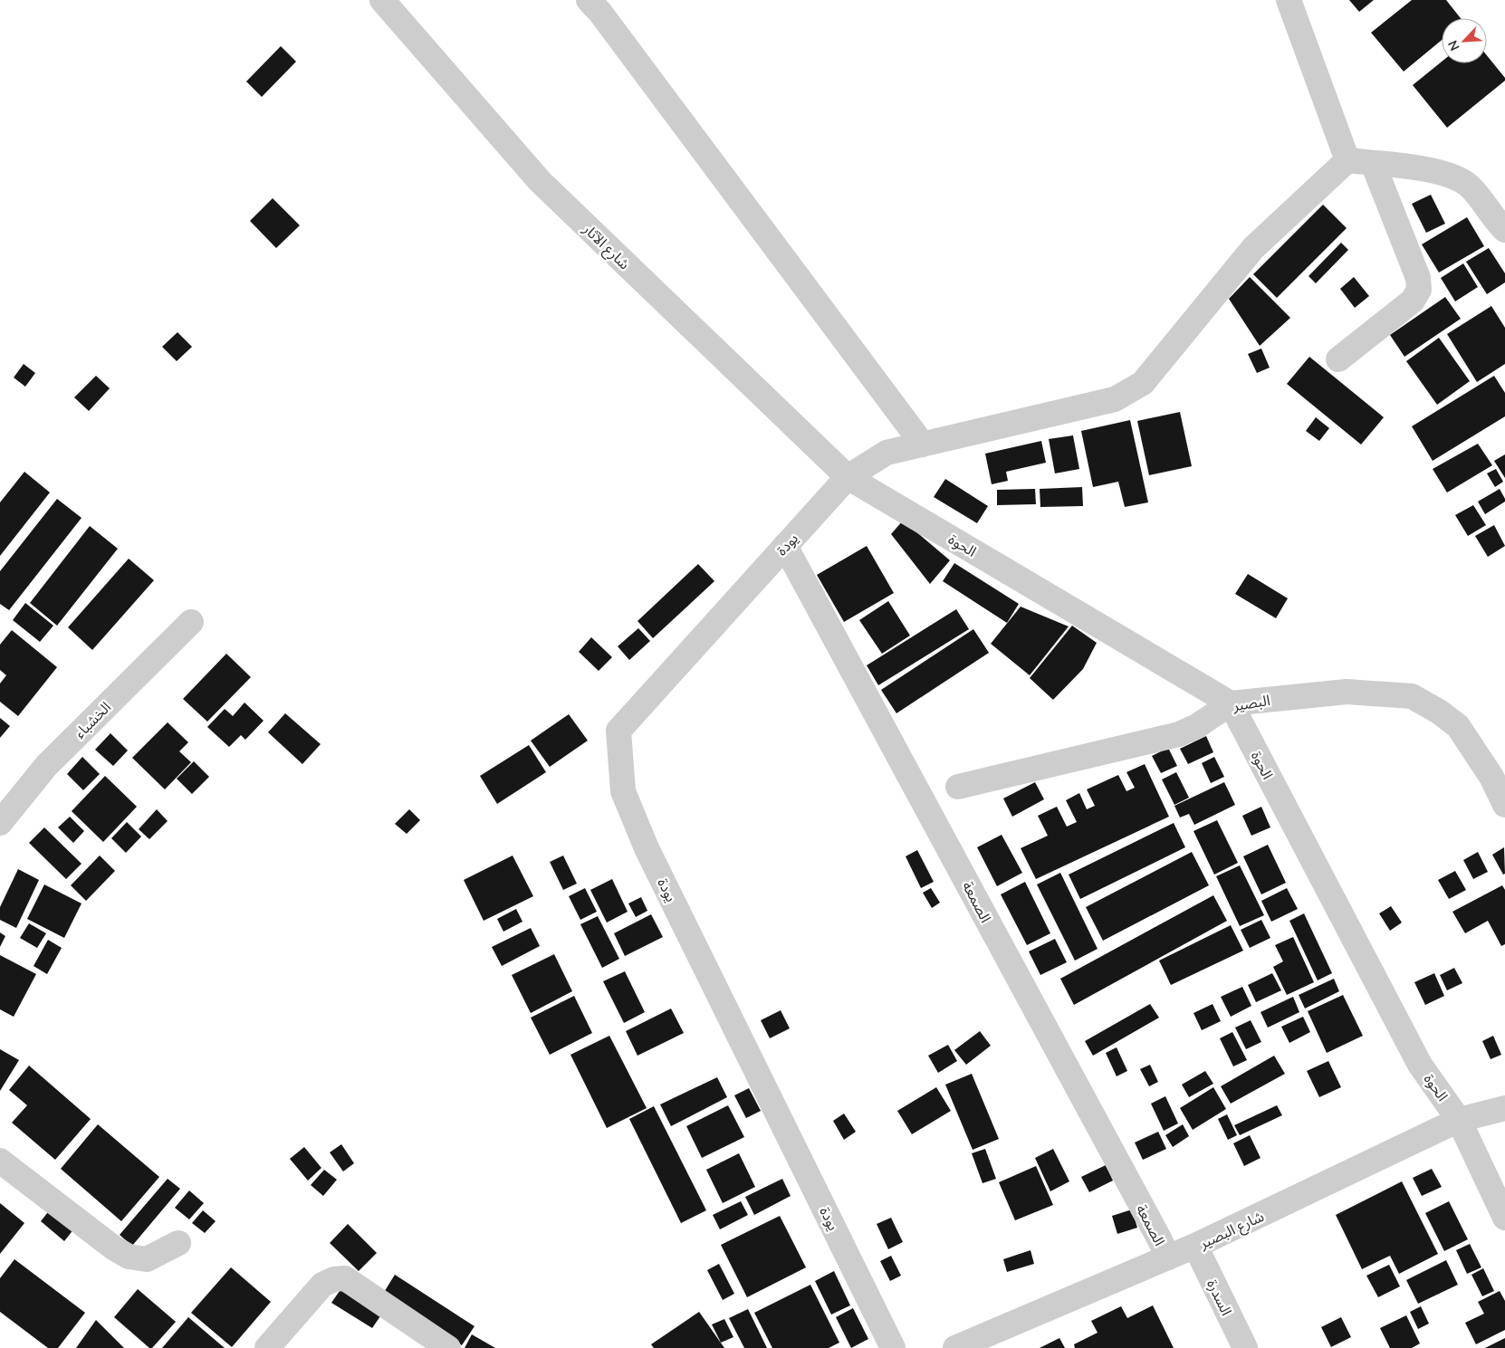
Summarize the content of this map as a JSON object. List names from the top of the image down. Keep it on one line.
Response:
{"streets":{"street":["شارع الآثار","يودة","الحوة","البصير","الخشباء","الصمعة","شارع البصير","السدرة"]},"crossings":[["شارع الآثار","يودة"],["شارع الآثار","الحوة"],["يودة","الحوة"],["يودة","الصمعة"],["الحوة","البصير"],["الحوة","شارع البصير"],["الصمعة","شارع البصير"],["شارع البصير","السدرة"]],"north":"bottom left"}
